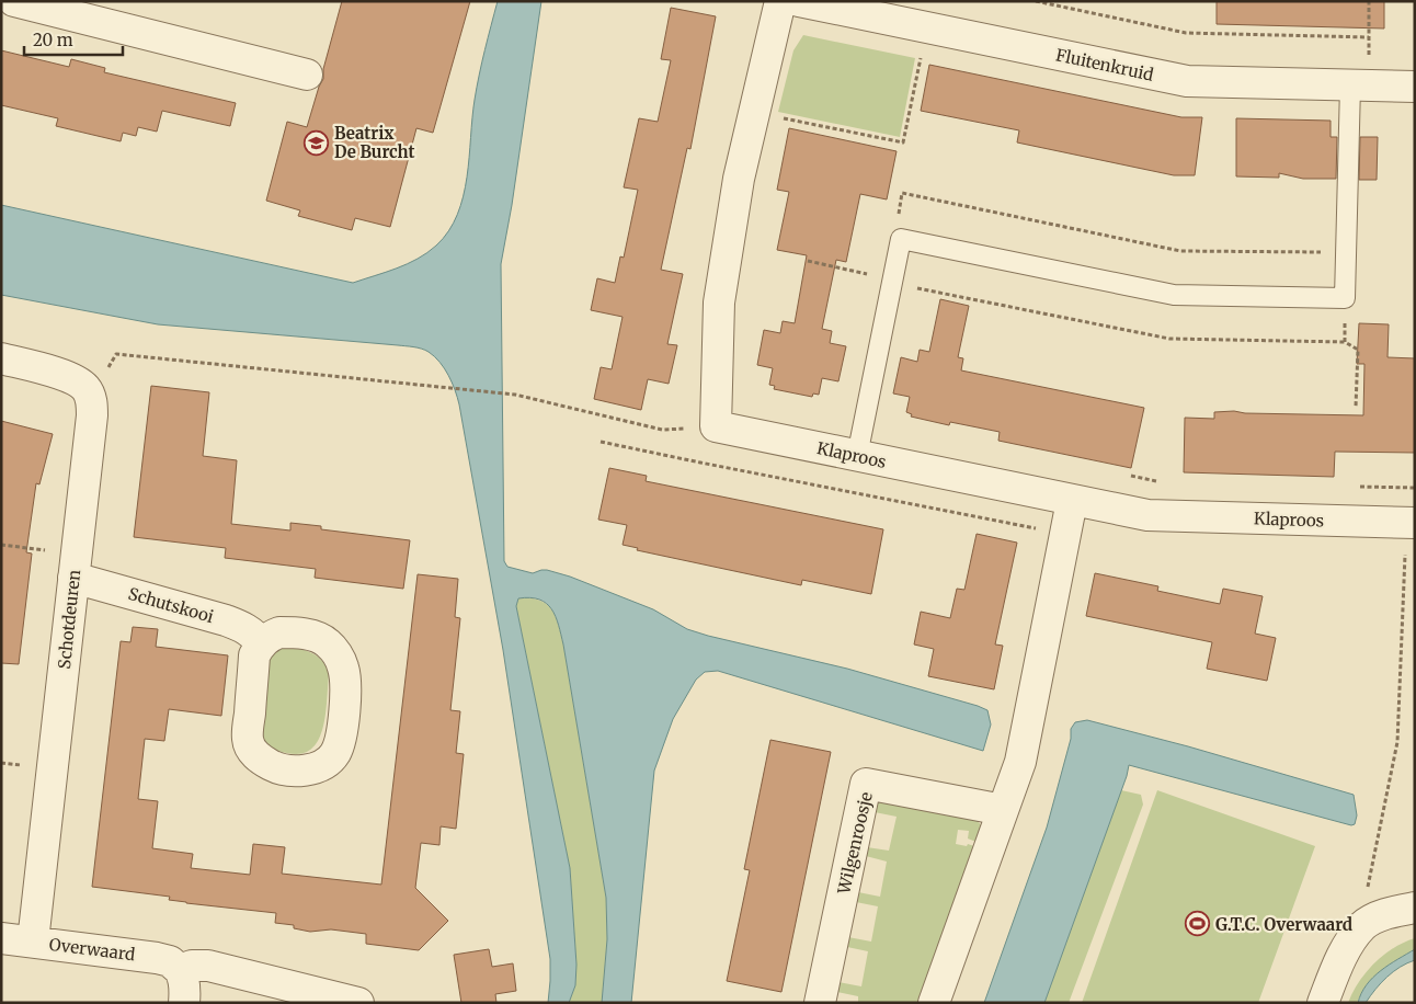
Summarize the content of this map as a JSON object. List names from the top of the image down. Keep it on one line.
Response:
{"streets":{"street":["Fluitenkruid","Klaproos","Schutskooi","Schotdeuren","Wilgenroosje","Overwaard"]},"crossings":[["Schutskooi","Schotdeuren"],["Schotdeuren","Overwaard"]],"places":{"school or university":["Beatrix De Burcht"],"sports":["G.T.C. Overwaard"]},"scale_bar":"20 m"}
